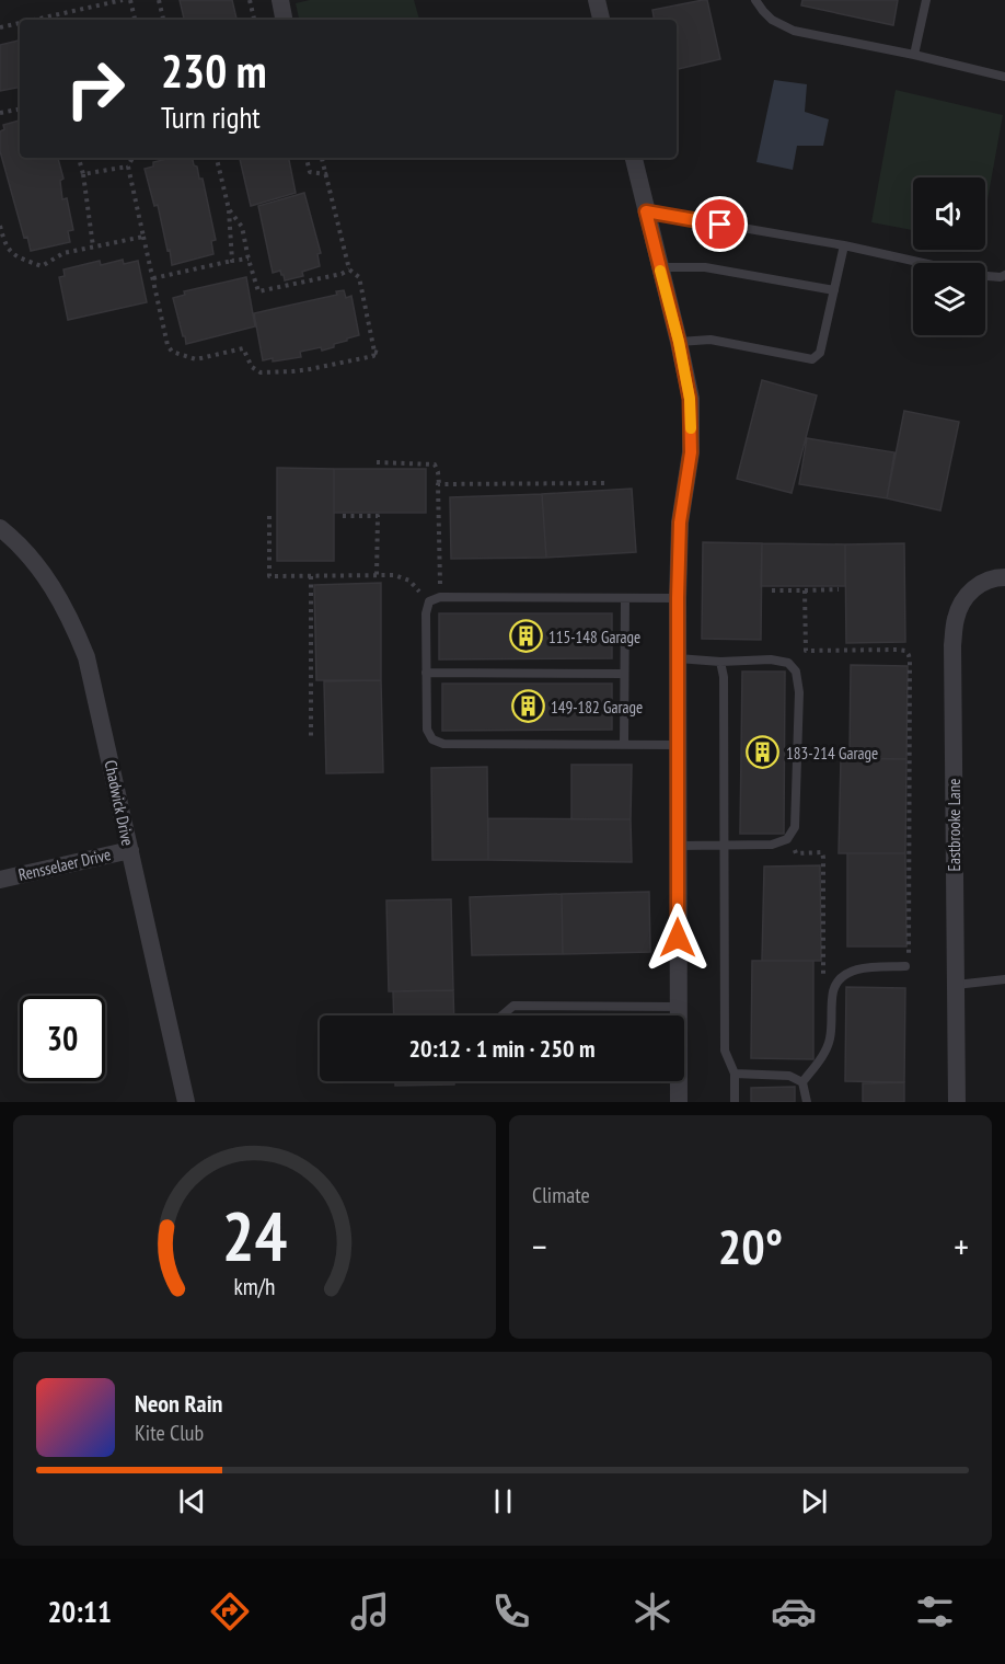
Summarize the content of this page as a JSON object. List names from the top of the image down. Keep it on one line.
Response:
{"streets":{"street":["Chadwick Drive","Eastbrooke Lane","Rensselaer Drive"]},"crossings":[["Chadwick Drive","Rensselaer Drive"]],"places":{"building":["115-148 Garage","149-182 Garage","183-214 Garage"]},"page":{"turn":["230 m","Turn right"],"limit":"30","trip":"20:12 · 1 min · 250 m","tile":"Climate","heat":["−","20°","+"],"song":["Neon Rain","Kite Club"],"tabs":"20:11","gauge":["24","km/h"]}}
